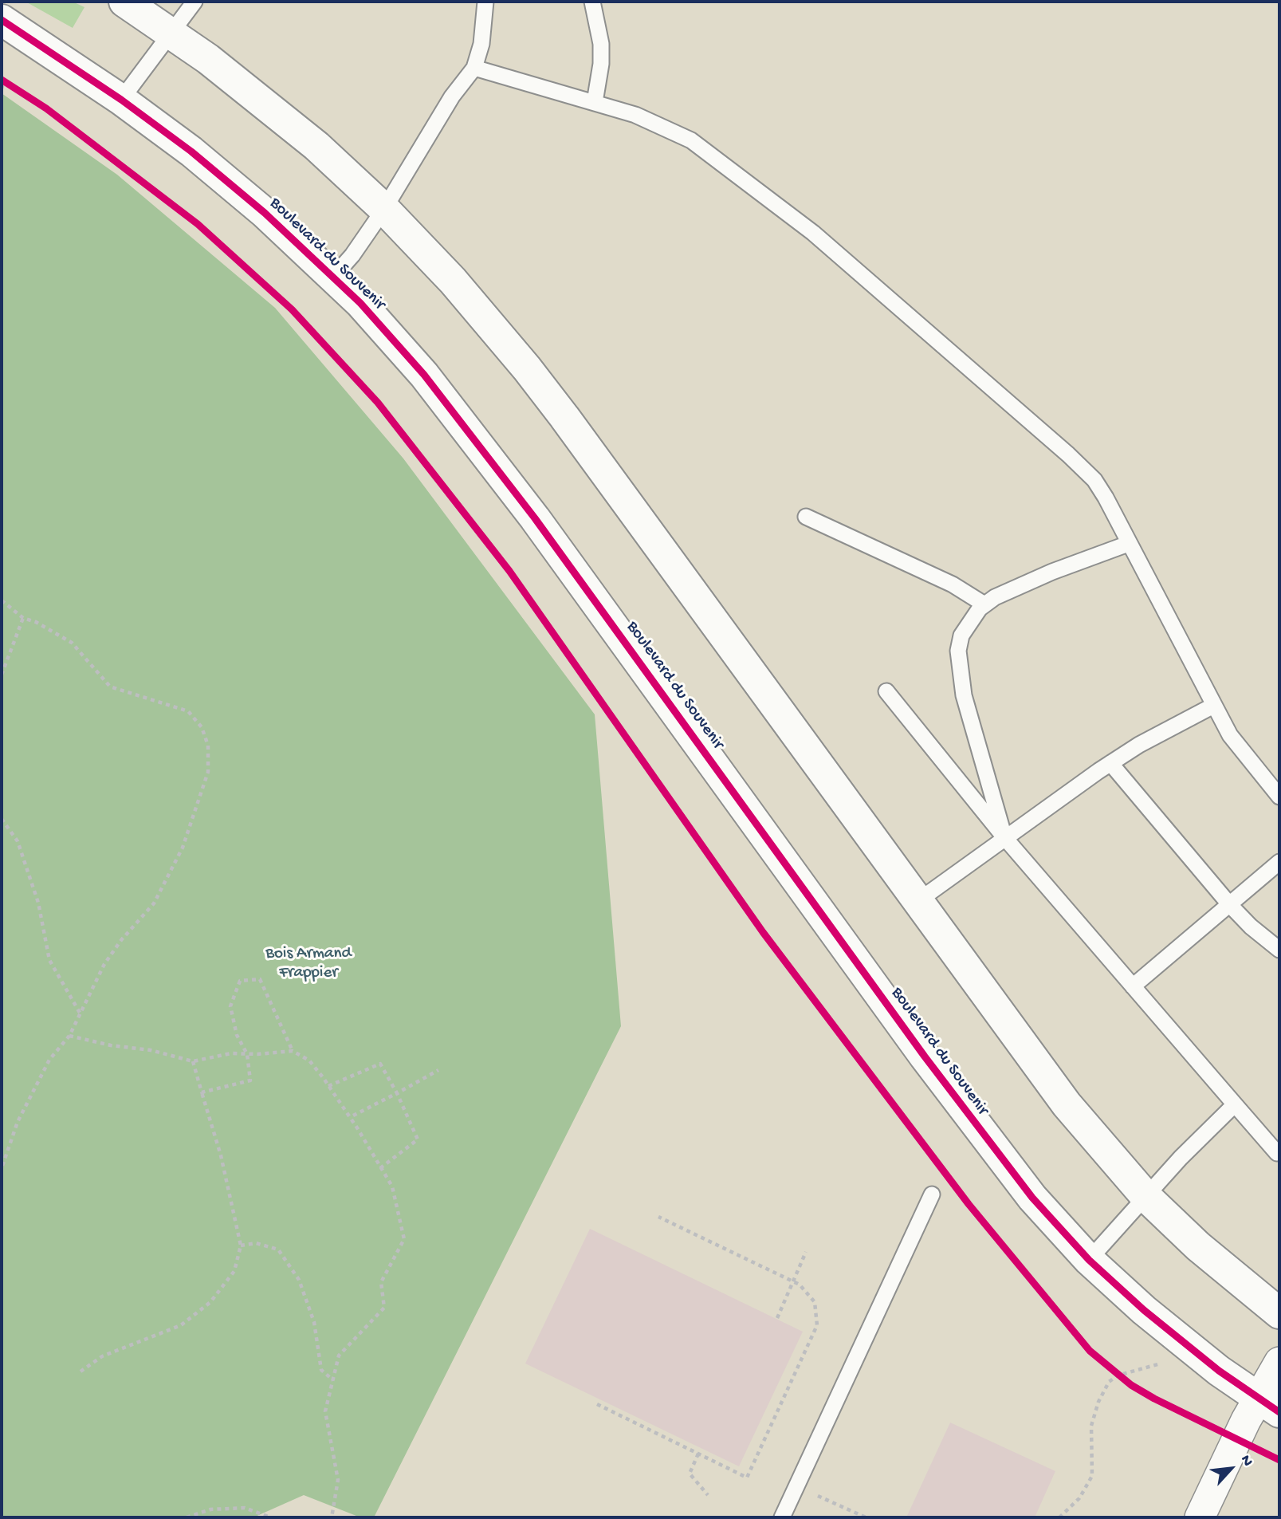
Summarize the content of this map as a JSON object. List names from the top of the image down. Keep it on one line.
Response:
{"streets":{"street":["Boulevard du Souvenir"]},"parks":["Bois Armand Frappier"],"north":"top right"}
